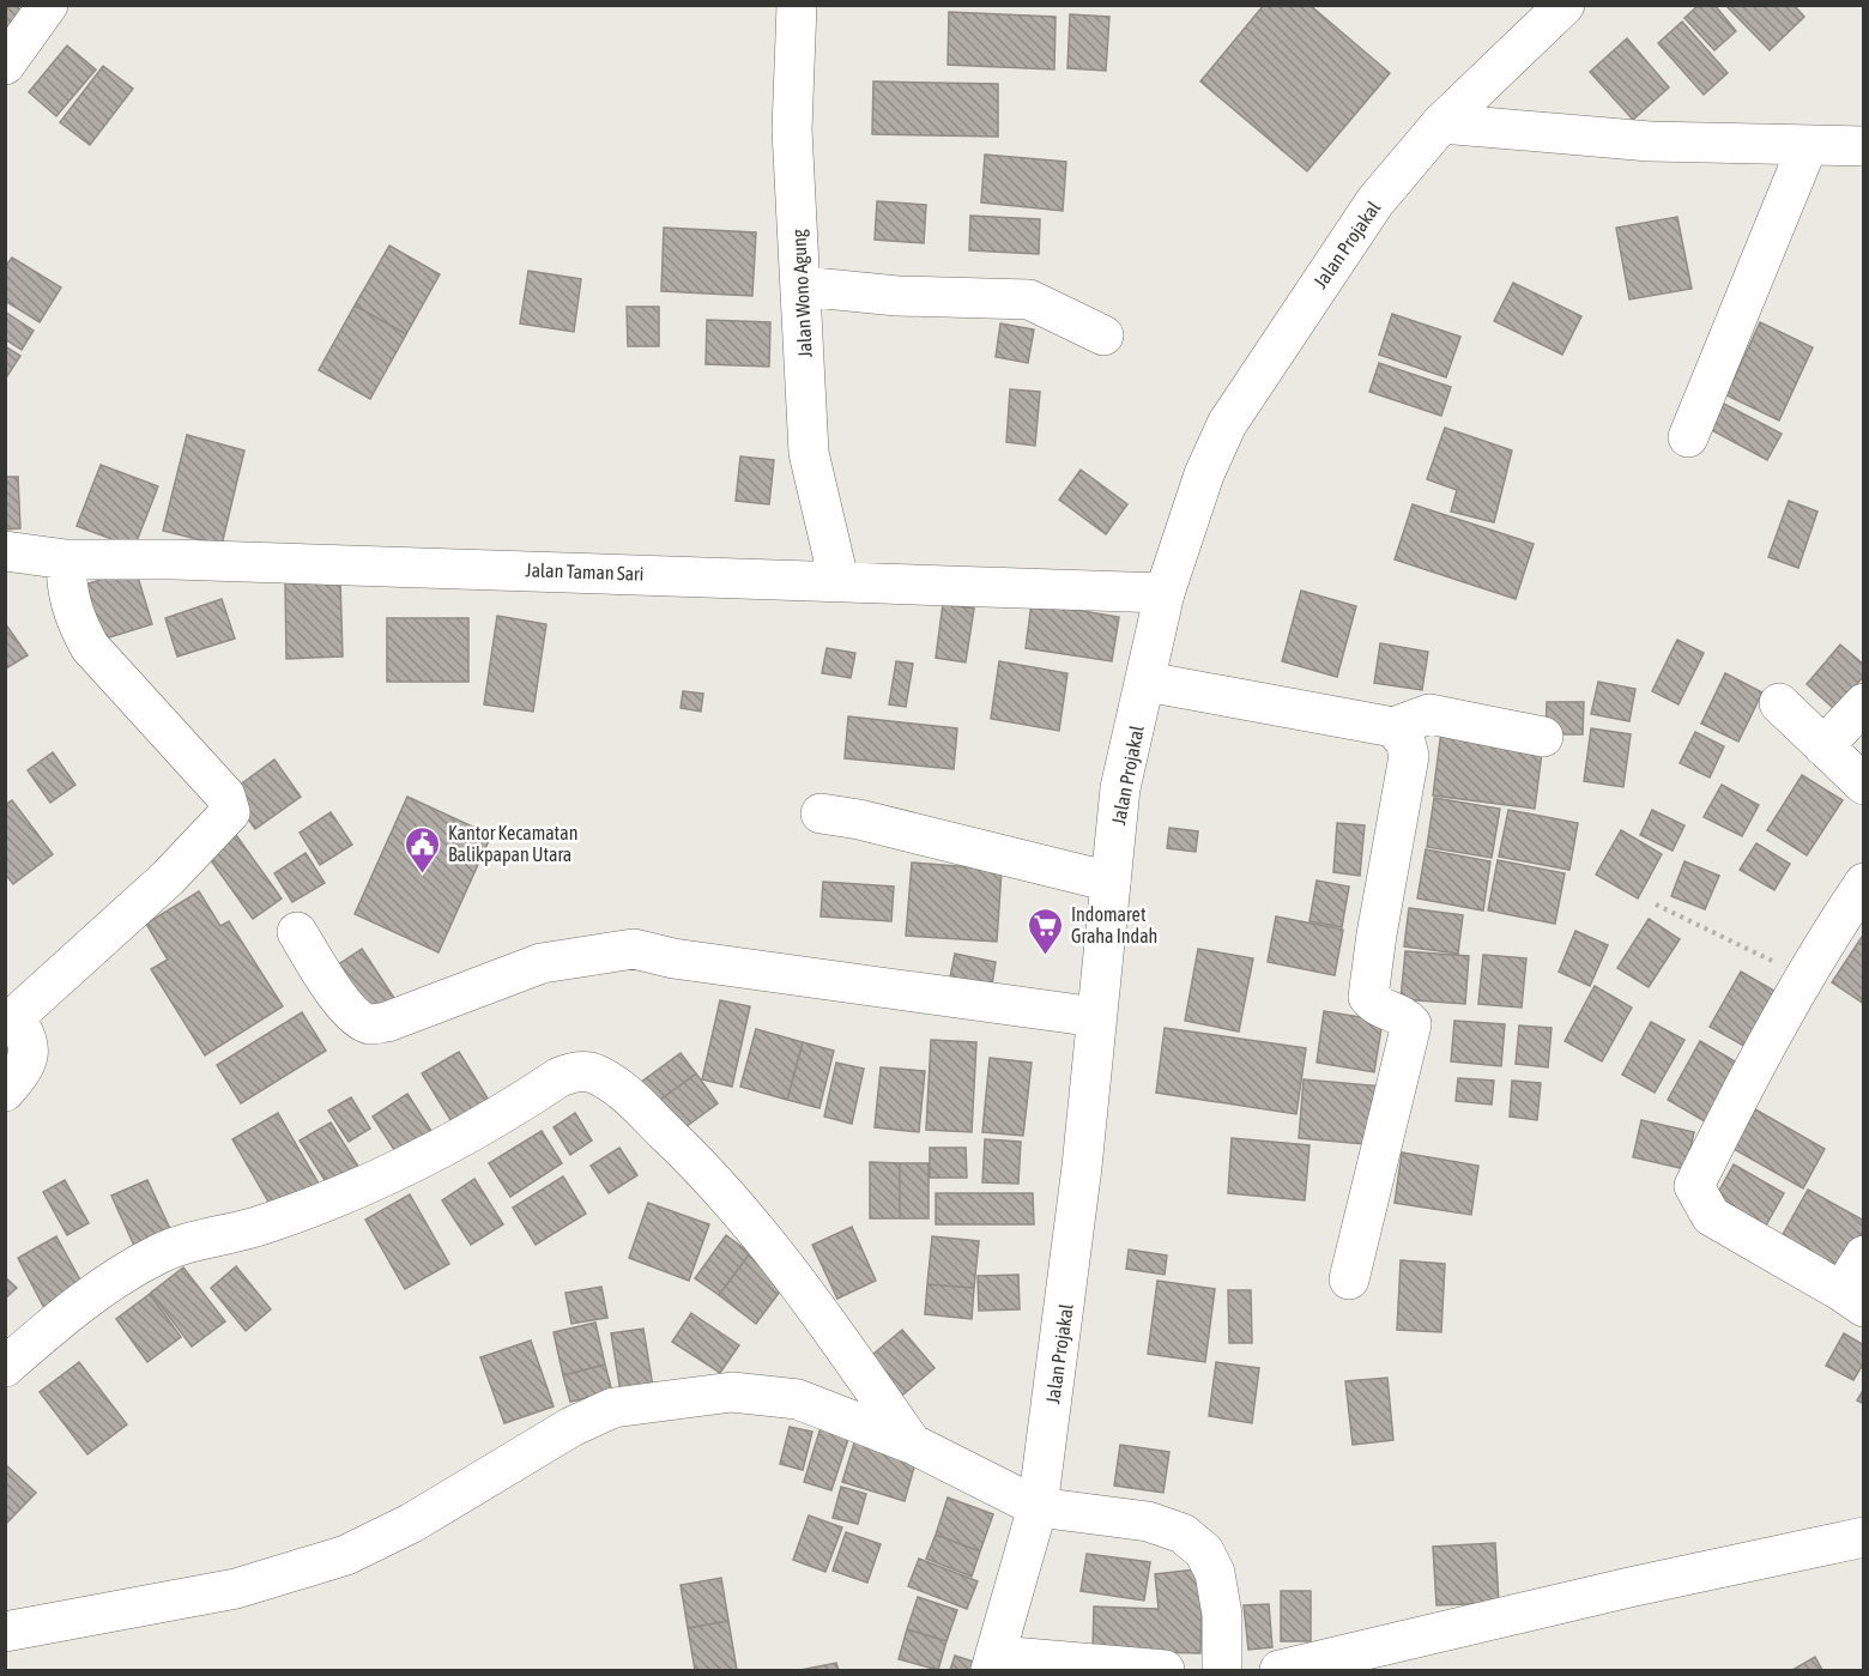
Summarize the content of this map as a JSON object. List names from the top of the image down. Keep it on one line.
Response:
{"streets":{"street":["Jalan Projakal","Jalan Wono Agung","Jalan Taman Sari"]},"crossings":[["Jalan Projakal","Jalan Taman Sari"],["Jalan Wono Agung","Jalan Taman Sari"]],"places":{"public building":["Kantor Kecamatan Balikpapan Utara"],"supermarket":["Indomaret Graha Indah"]}}
